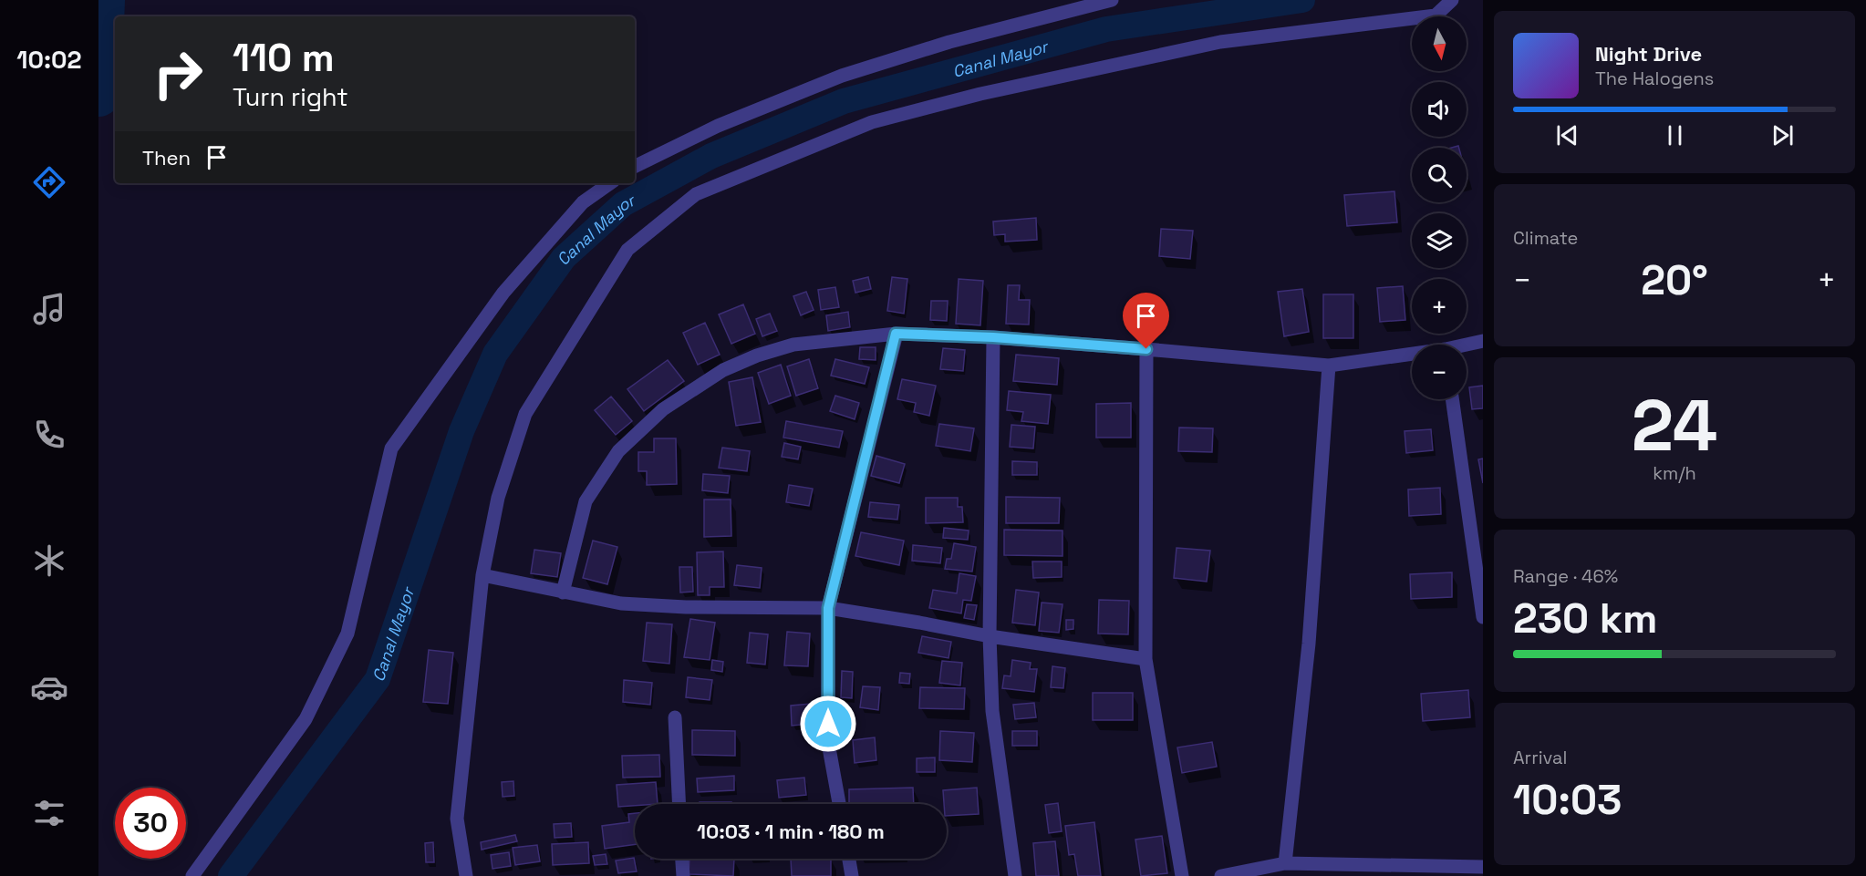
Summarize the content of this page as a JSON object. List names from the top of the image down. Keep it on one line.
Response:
{"water":["Canal Mayor"],"north":"bottom","page":{"tabs":"10:02","map_buttons":["+","−"],"turn":["110 m","Turn right"],"song":["Night Drive","The Halogens"],"then":"Then","tile":["Climate",["24","km/h"],["Range · 46%","230 km"],["Arrival","10:03"]],"heat":["−","20°","+"],"limit":"30","trip":"10:03 · 1 min · 180 m"}}
